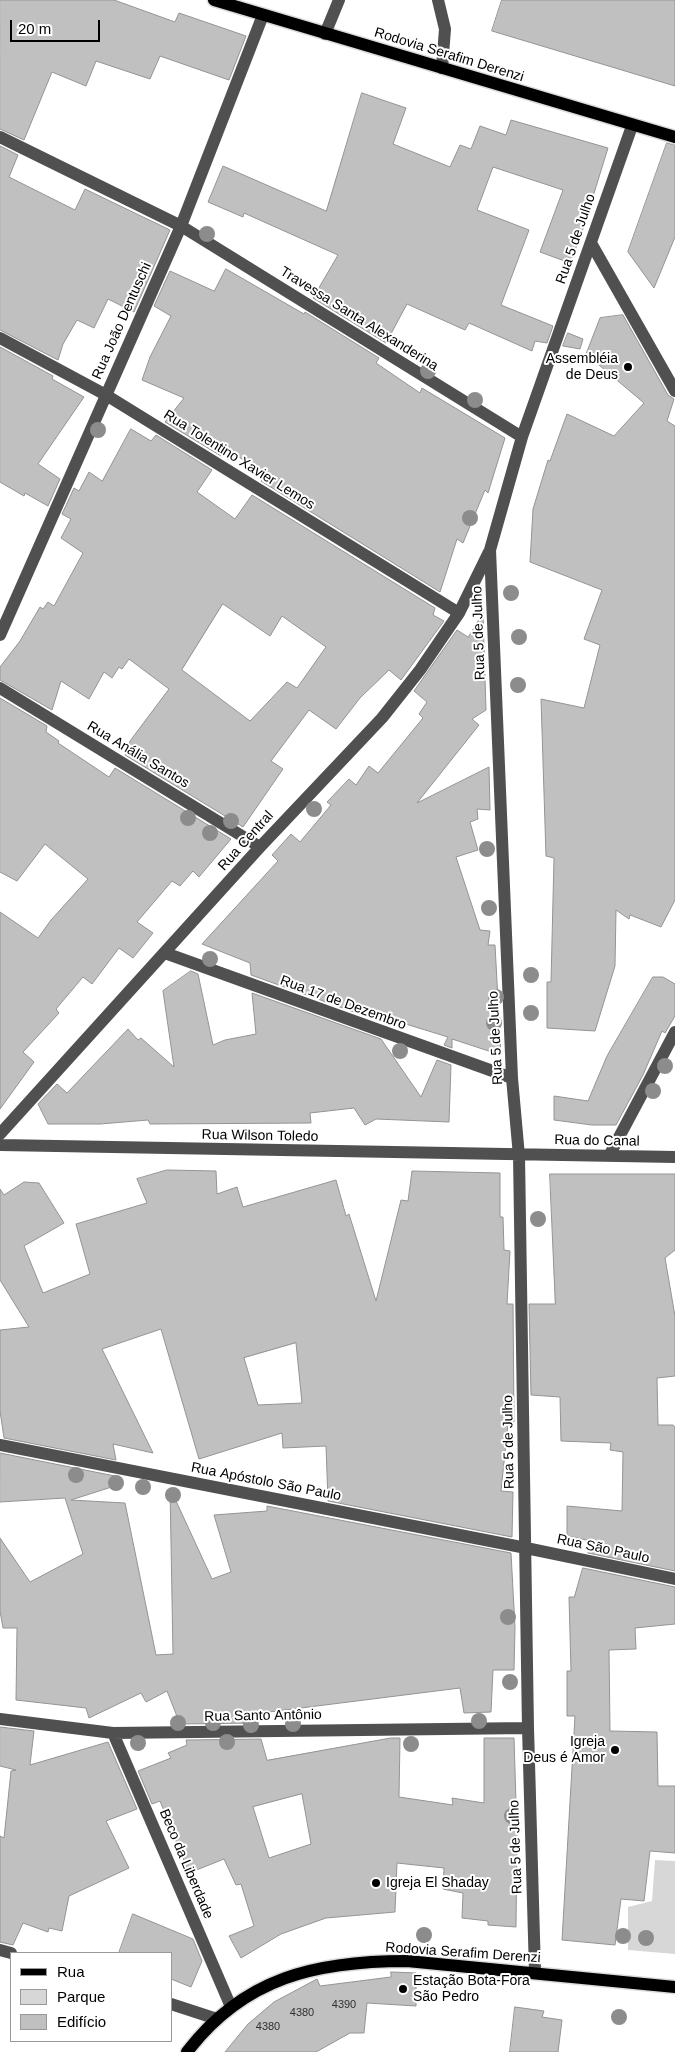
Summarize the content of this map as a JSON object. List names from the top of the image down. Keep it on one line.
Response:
{"streets":{"main road":["Rodovia Serafim Derenzi"],"street":["Rua 5 de Julho","Travessa Santa Alexanderina","Rua João Dentuschi","Rua Tolentino Xavier Lemos","Rua Anália Santos","Rua Central","Rua 17 de Dezembro","Rua Wilson Toledo","Rua do Canal","Rua Apóstolo São Paulo","Rua São Paulo","Rua Santo Antônio","Beco da Liberdade"]},"crossings":[["Rodovia Serafim Derenzi","Rua 5 de Julho"],["Rodovia Serafim Derenzi","Rua João Dentuschi"],["Rodovia Serafim Derenzi","Beco da Liberdade"],["Rua 5 de Julho","Travessa Santa Alexanderina"],["Rua 5 de Julho","Rua Central"],["Rua 5 de Julho","Rua 17 de Dezembro"],["Rua 5 de Julho","Rua Wilson Toledo"],["Rua 5 de Julho","Rua do Canal"],["Rua 5 de Julho","Rua Apóstolo São Paulo"],["Rua 5 de Julho","Rua São Paulo"],["Rua 5 de Julho","Rua Santo Antônio"],["Travessa Santa Alexanderina","Rua João Dentuschi"],["Rua João Dentuschi","Rua Tolentino Xavier Lemos"],["Rua Tolentino Xavier Lemos","Rua Central"],["Rua Anália Santos","Rua Central"],["Rua Central","Rua 17 de Dezembro"],["Rua Wilson Toledo","Rua do Canal"],["Rua Apóstolo São Paulo","Rua São Paulo"],["Rua Santo Antônio","Beco da Liberdade"]],"places":["Assembléia de Deus","Igreja Deus é Amor","Igreja El Shaday","Estação Bota-Fora São Pedro"],"house_numbers":["4390","4380","4380"],"legend":["Rua","Parque","Edifício"],"scale_bar":"20 m"}
